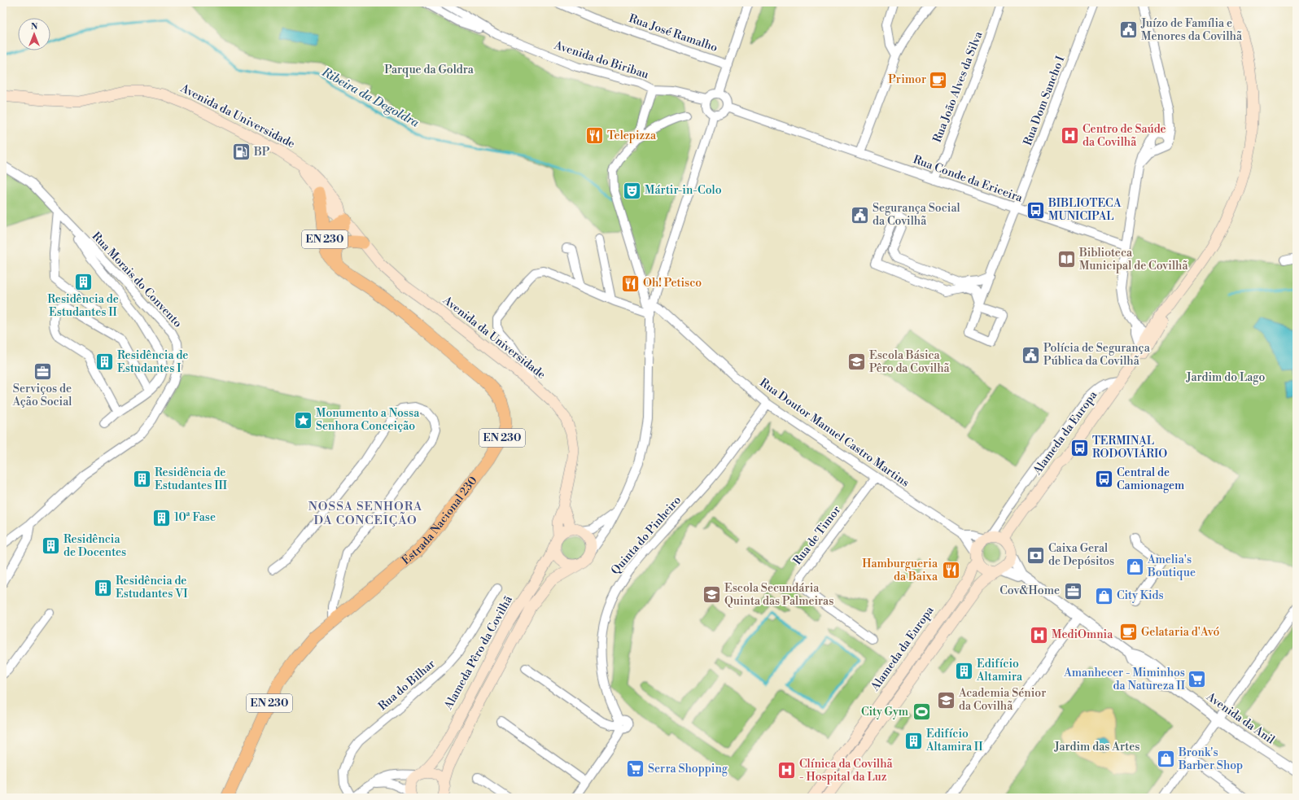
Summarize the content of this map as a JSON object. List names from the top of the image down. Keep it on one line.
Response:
{"streets":{"main road":["Avenida da Universidade","EN 230","Alameda da Europa","Estrada Nacional 230","Alameda Pêro da Covilhã"],"street":["Rua José Ramalho","Avenida do Biribau","Rua João Alves da Silva","Rua Dom Sancho I","Rua Conde da Ericeira","Rua Morais do Convento","Rua Doutor Manuel Castro Martins","Quinta do Pinheiro","Rua de Timor","Rua do Bilhar","Avenida da Anil"]},"crossings":[["Avenida do Biribau","Rua Conde da Ericeira"],["Rua João Alves da Silva","Rua Conde da Ericeira"],["Rua Dom Sancho I","Rua Conde da Ericeira"],["Avenida da Universidade","EN 230"],["Avenida da Universidade","Alameda Pêro da Covilhã"],["EN 230","Estrada Nacional 230"],["Rua Doutor Manuel Castro Martins","Alameda da Europa"],["Rua Doutor Manuel Castro Martins","Quinta do Pinheiro"],["Rua Doutor Manuel Castro Martins","Rua de Timor"],["Rua Doutor Manuel Castro Martins","Avenida da Anil"],["Alameda da Europa","Avenida da Anil"]],"districts":["NOSSA SENHORA DA CONCEIÇÃO"],"water":["Ribeira da Degoldra"],"parks":["Parque da Goldra","Jardim do Lago","Jardim das Artes"],"places":{"public building":["Juízo de Família e Menores da Covilhã","Segurança Social da Covilhã","Polícia de Segurança Pública da Covilhã"],"cafe":["Primor","Gelataria d'Avó"],"restaurant":["Telepizza","Oh! Petisco","Hamburgueria da Baixa"],"hospital":["Centro de Saúde da Covilhã","MediOmnia","Clínica da Covilhã - Hospital da Luz"],"fuel station":["BP"],"theatre":["Mártir-in-Colo"],"bus stop":["BIBLIOTECA MUNICIPAL","TERMINAL RODOVIÁRIO","Central de Camionagem"],"library":["Biblioteca Municipal de Covilhã"],"building":["Residência de Estudantes II","Residência de Estudantes I","Residência de Estudantes III","10ª Fase","Residência de Docentes","Residência de Estudantes VI","Edifício Altamira","Edifício Altamira II"],"school or university":["Escola Básica Pêro da Covilhã","Escola Secundária Quinta das Palmeiras","Academia Sénior da Covilhã"],"office":["Serviços de Ação Social","Cov&Home"],"place":["Monumento a Nossa Senhora Conceição"],"bank":["Caixa Geral de Depósitos"],"shop":["Amelia's Boutique","City Kids","Bronk's Barber Shop"],"supermarket":["Amanhecer - Miminhos da Natureza II","Serra Shopping"],"sports":["City Gym"]},"north":"top"}
